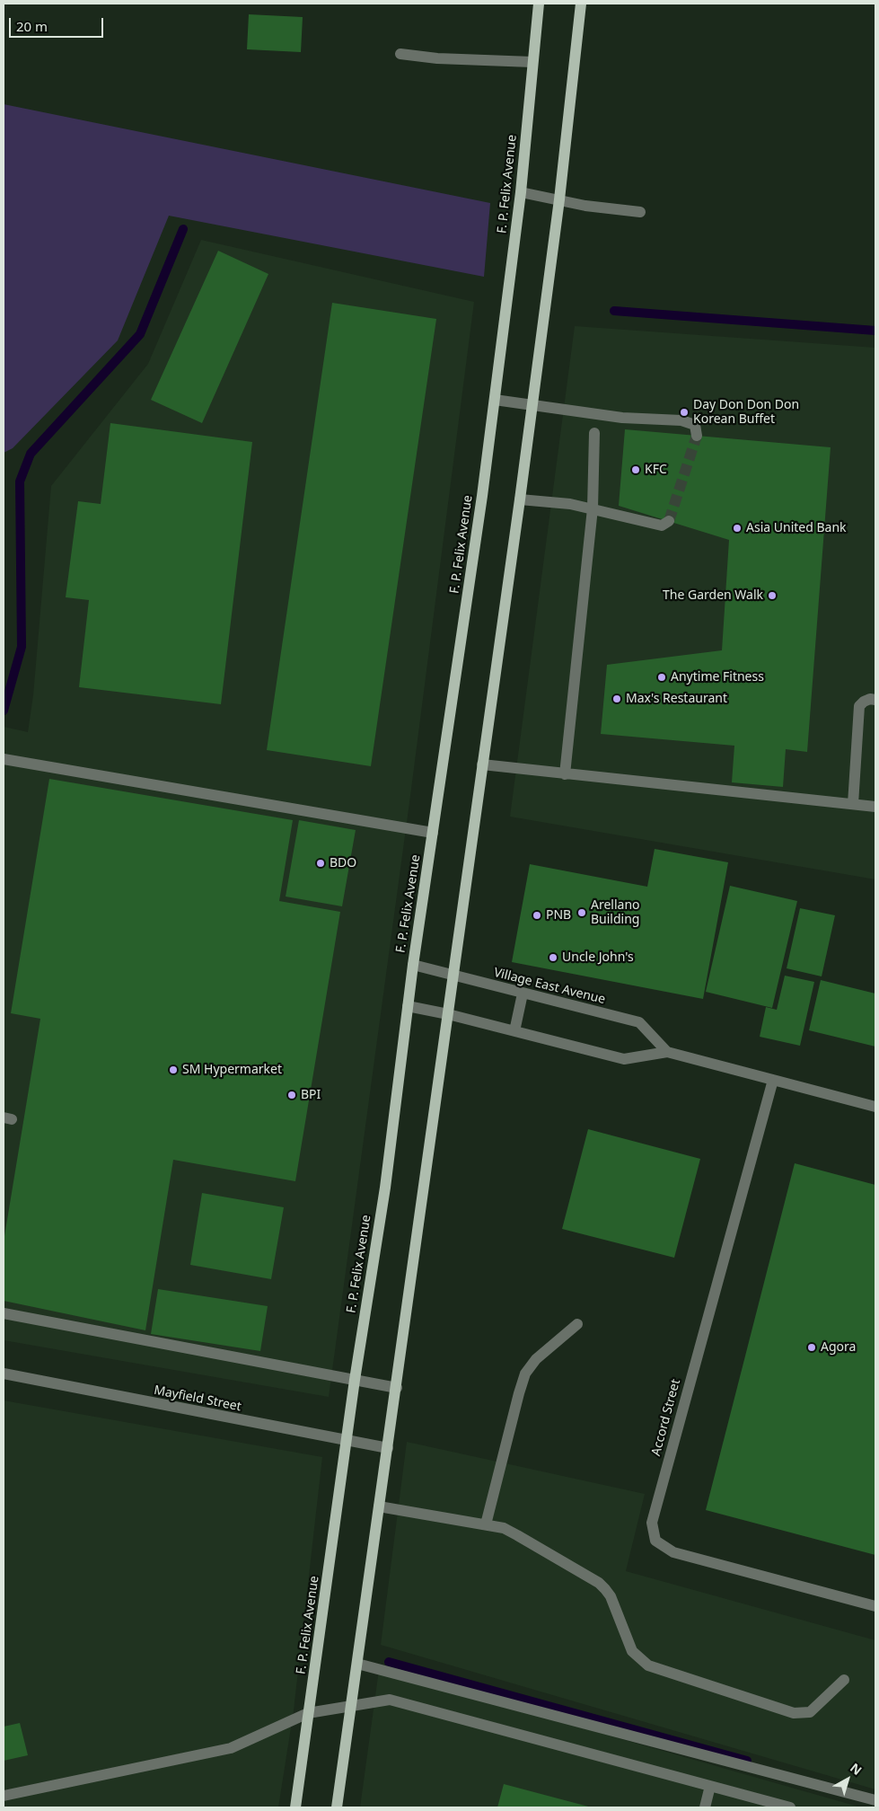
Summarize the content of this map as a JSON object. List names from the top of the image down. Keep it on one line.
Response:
{"streets":{"main road":["F. P. Felix Avenue"],"street":["Village East Avenue","Mayfield Street","Accord Street"]},"crossings":[["F. P. Felix Avenue","Village East Avenue"],["F. P. Felix Avenue","Mayfield Street"]],"places":["Day Don Don Don Korean Buffet","KFC","Asia United Bank","The Garden Walk","Anytime Fitness","Max's Restaurant","BDO","Arellano Building","PNB","Uncle John's","SM Hypermarket","BPI","Agora"],"scale_bar":"20 m","north":"top right"}
